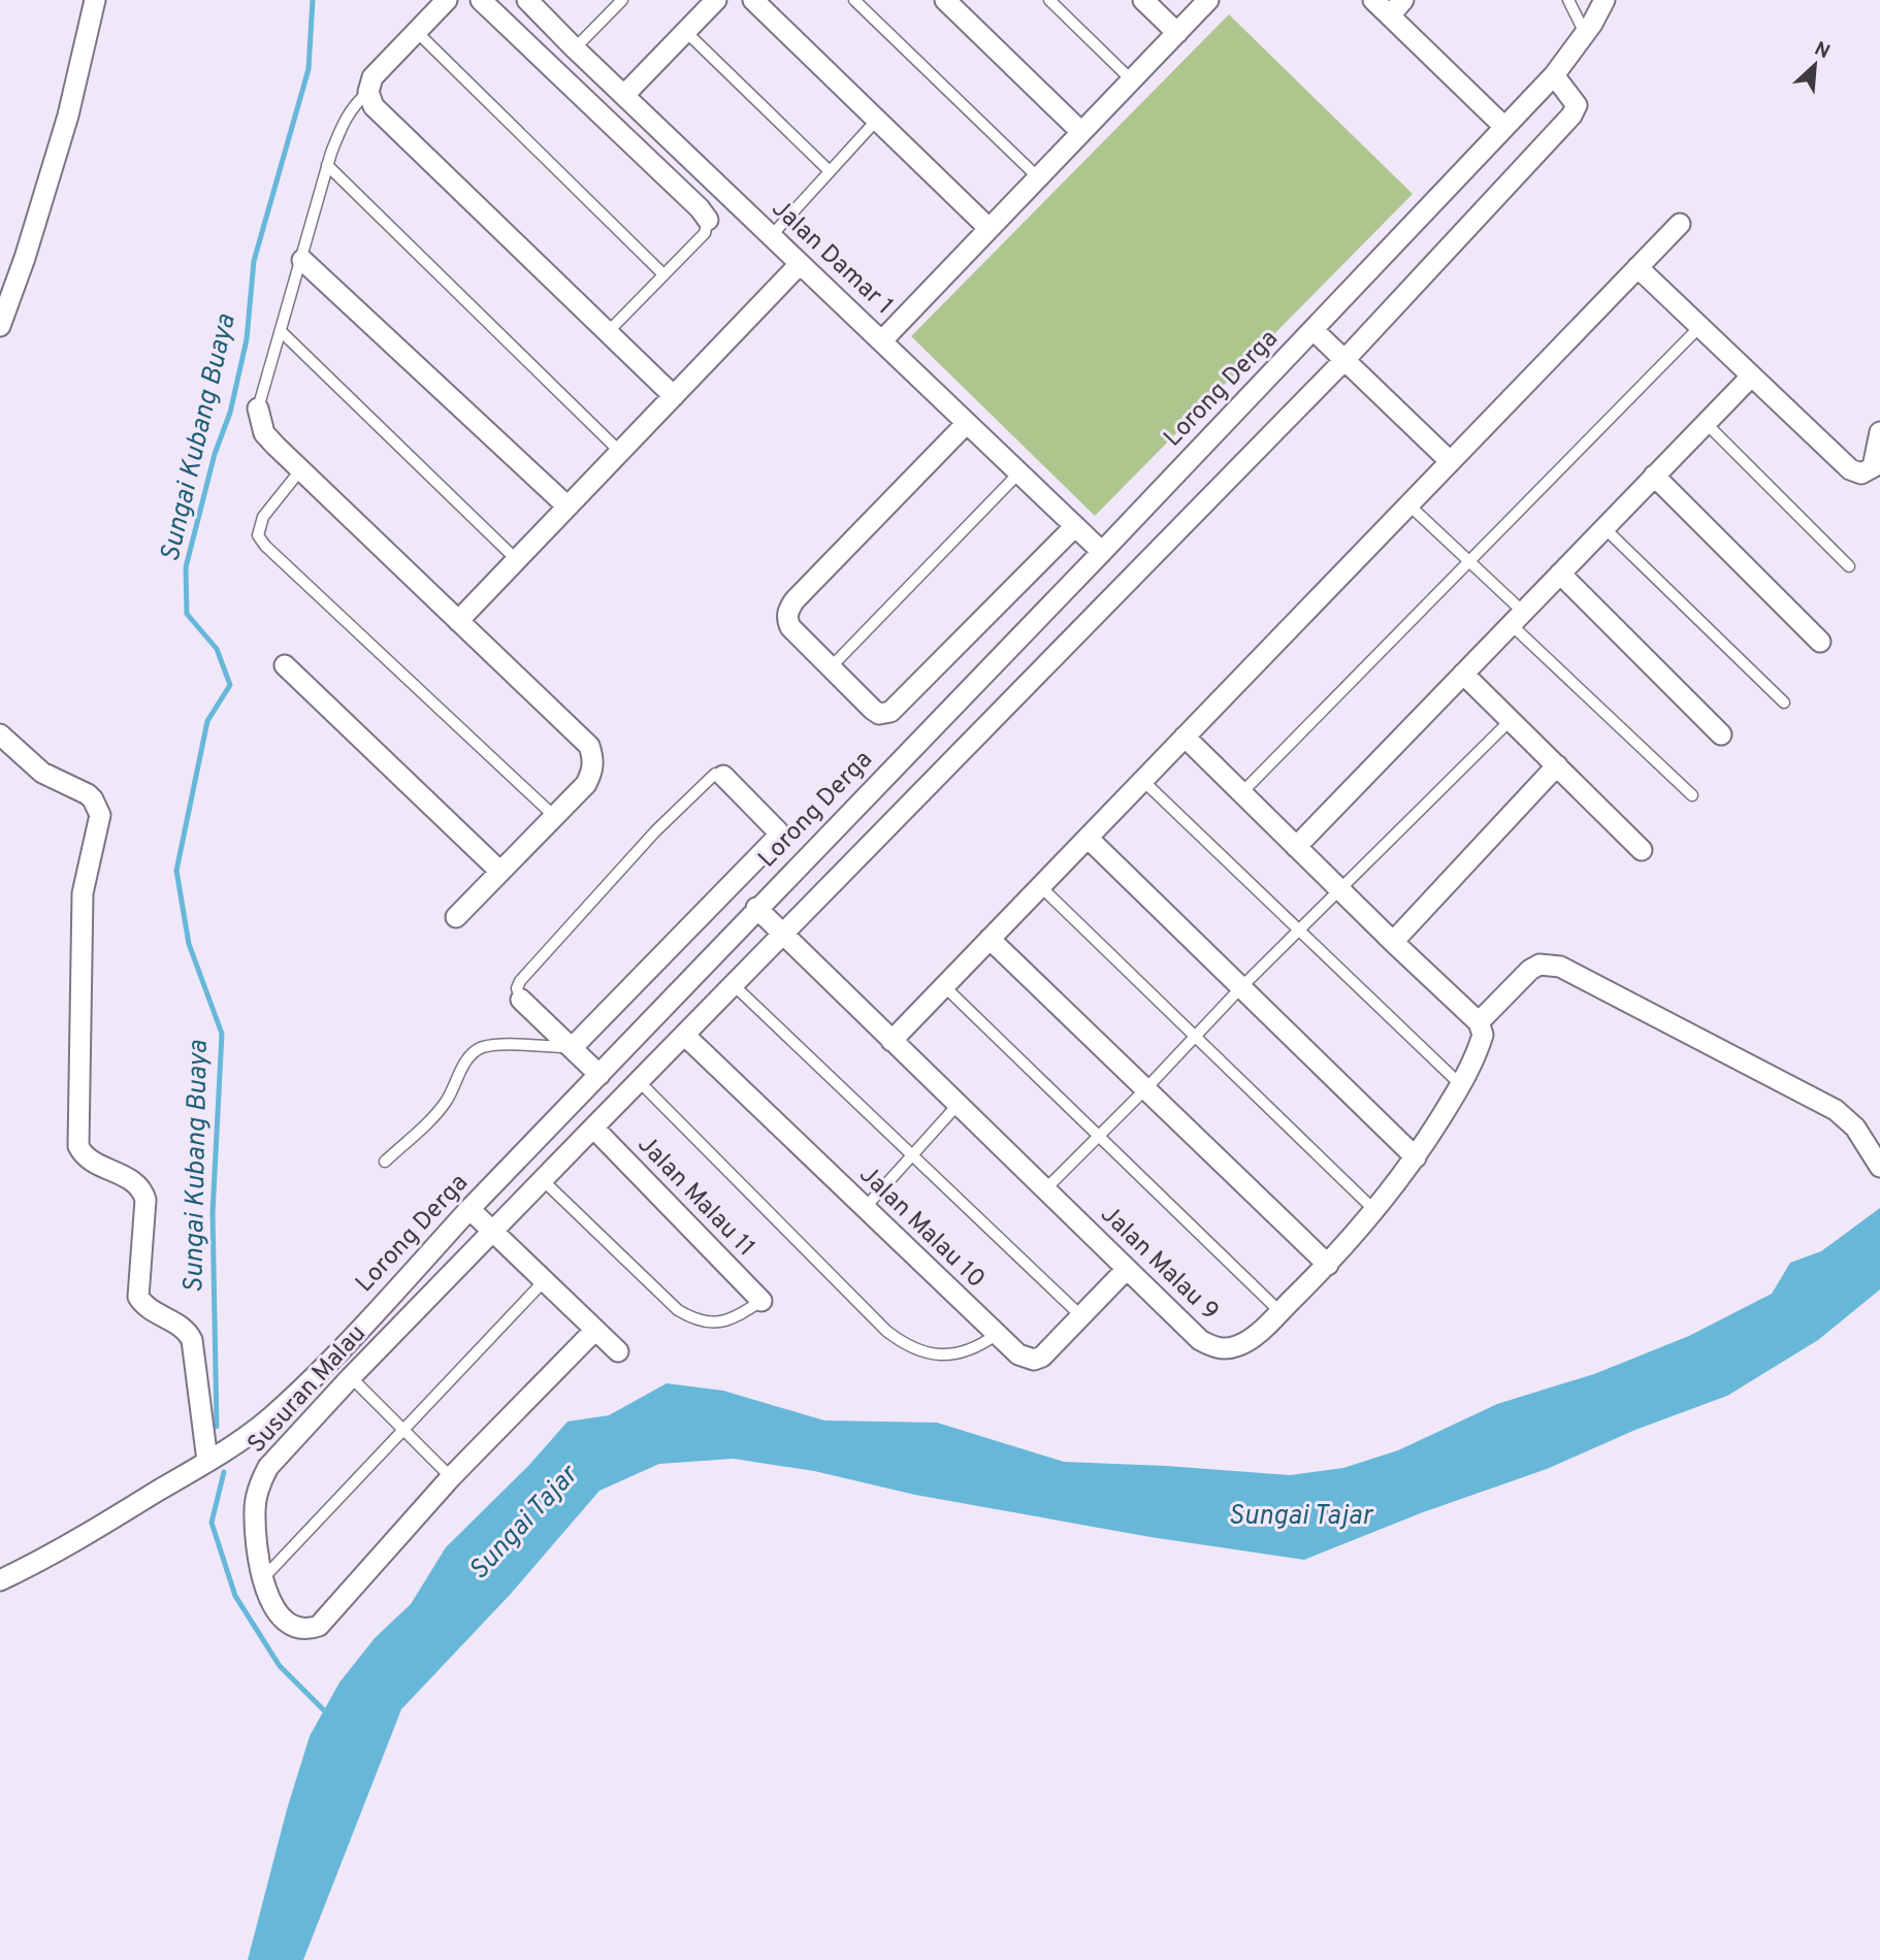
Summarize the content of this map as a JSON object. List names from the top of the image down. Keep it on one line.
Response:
{"streets":{"street":["Jalan Damar 1","Lorong Derga","Jalan Malau 11","Jalan Malau 10","Jalan Malau 9","Susuran Malau"]},"crossings":[["Jalan Damar 1","Lorong Derga"],["Lorong Derga","Jalan Malau 9"],["Lorong Derga","Susuran Malau"],["Jalan Malau 11","Susuran Malau"],["Jalan Malau 10","Jalan Malau 9"],["Jalan Malau 10","Susuran Malau"],["Jalan Malau 9","Susuran Malau"]],"water":["Sungai Kubang Buaya","Sungai Tajar"],"north":"top right"}
